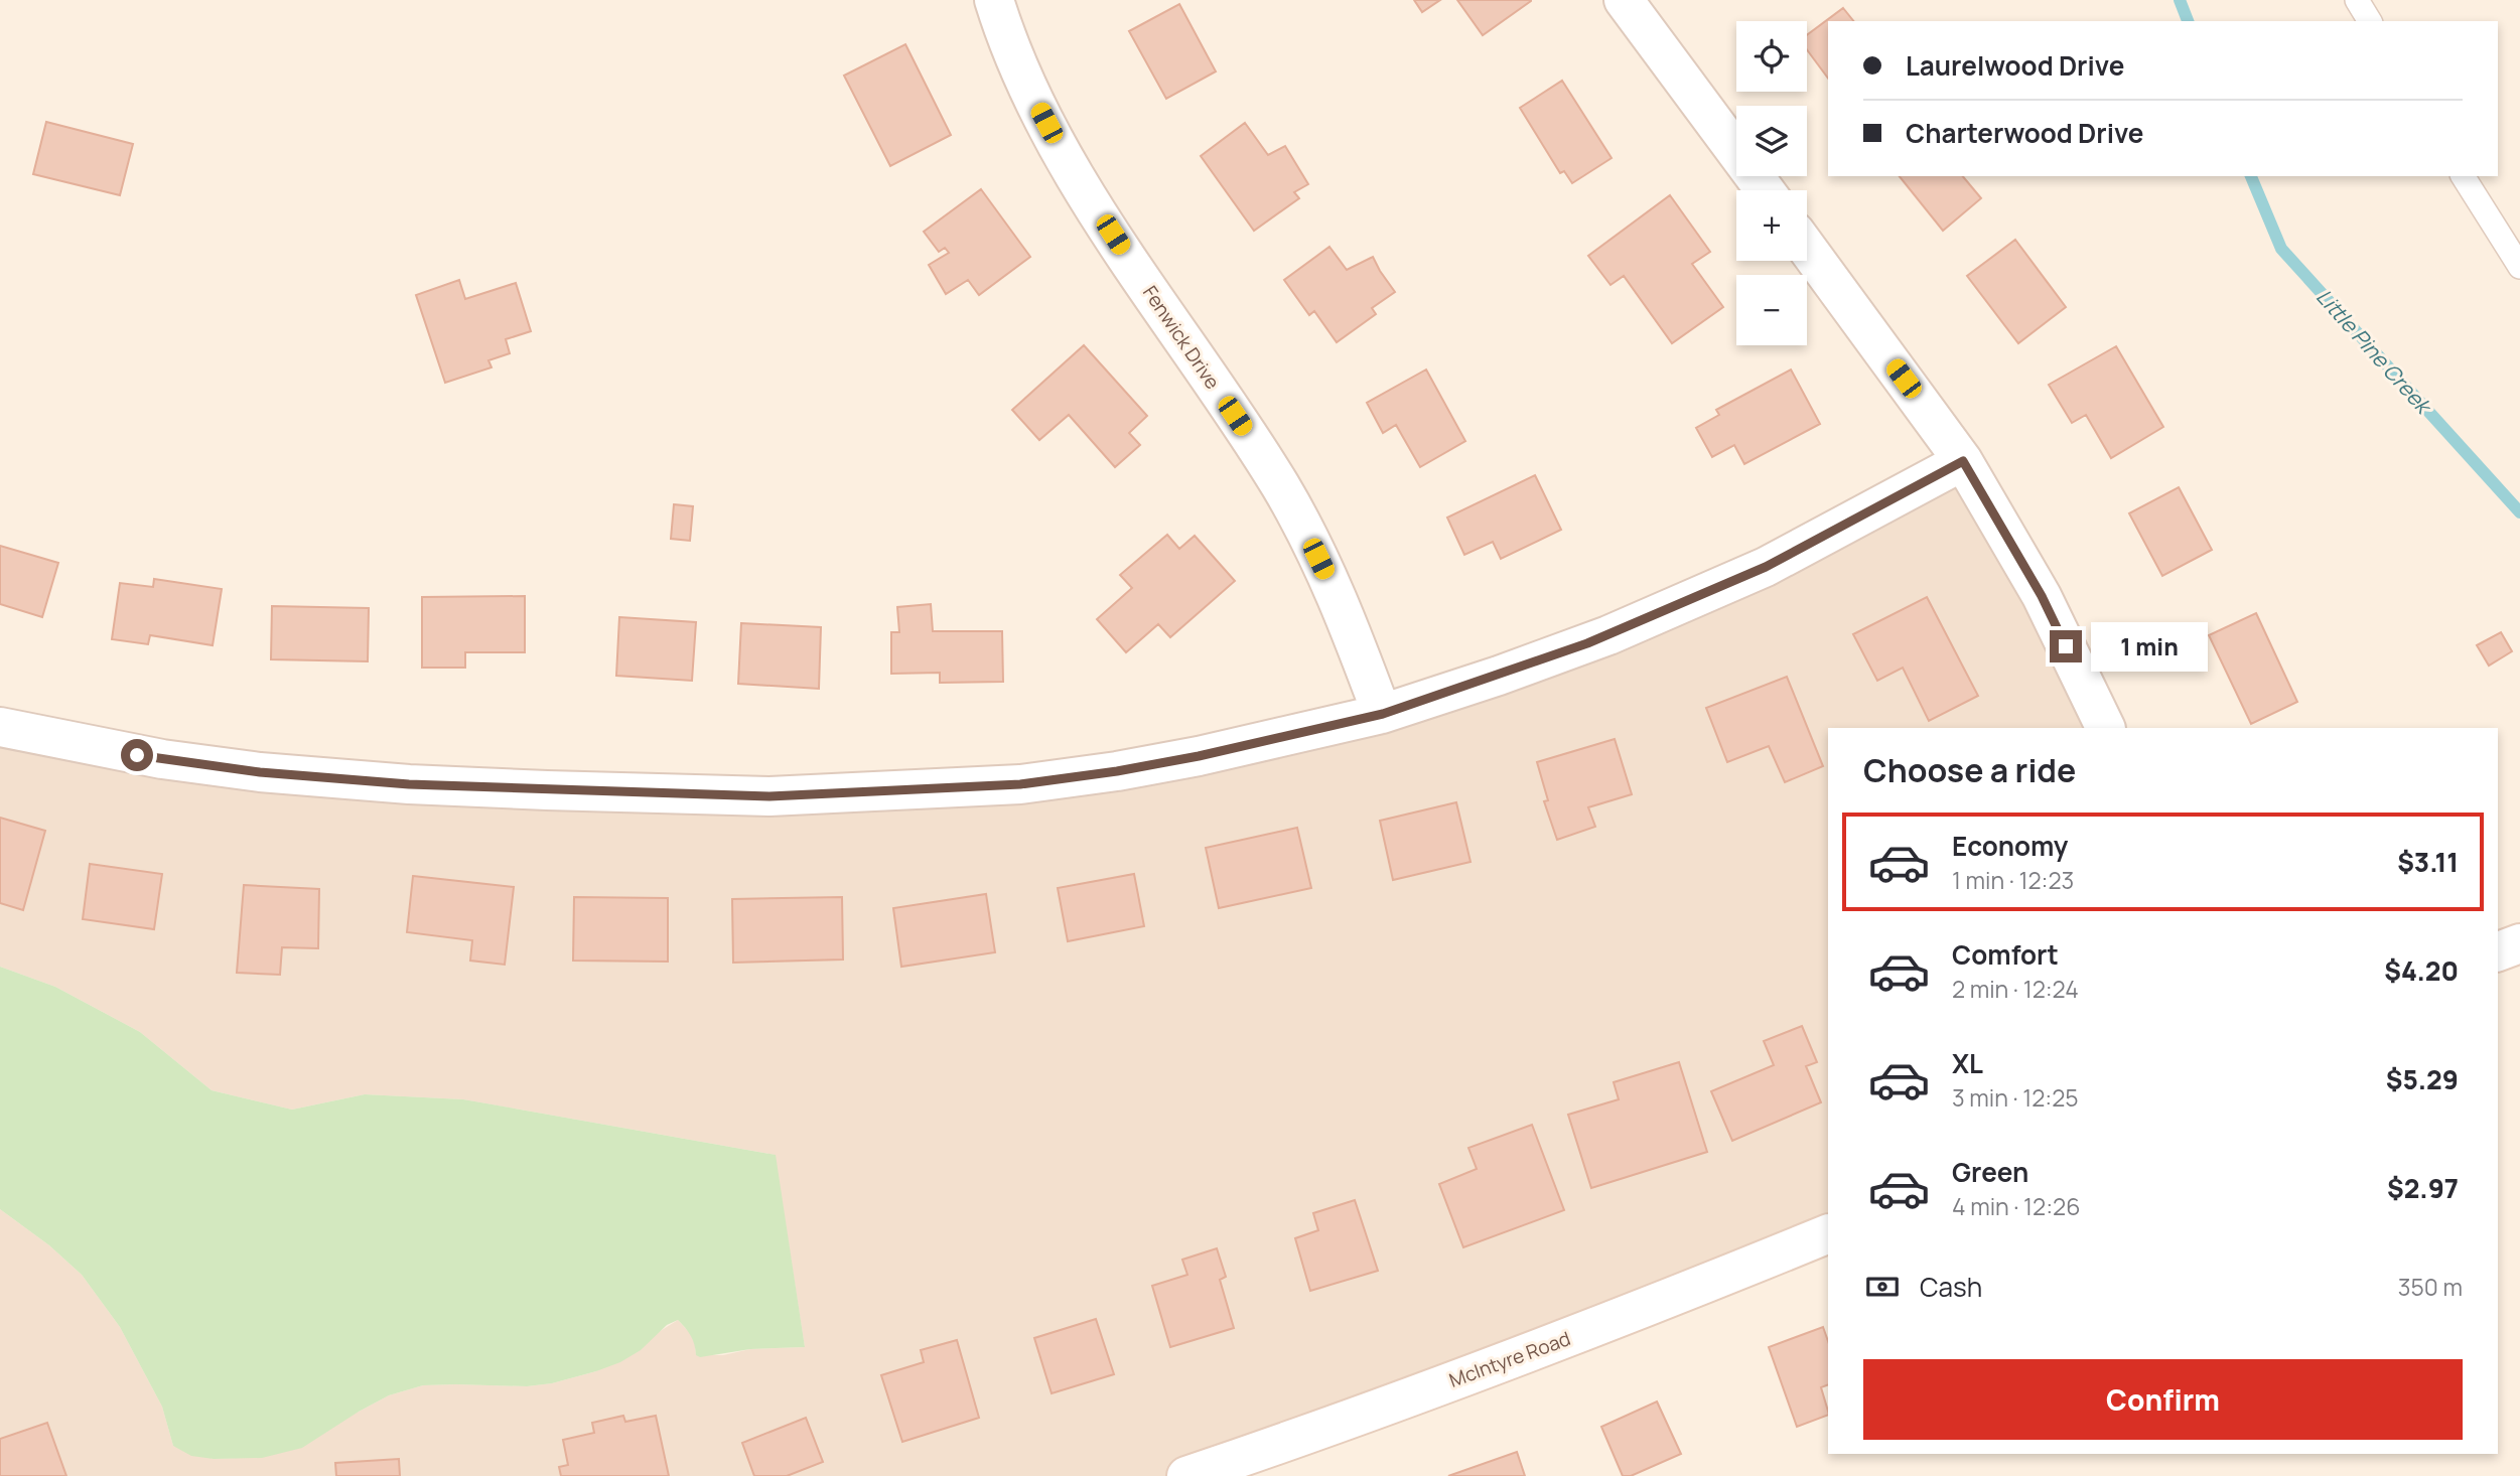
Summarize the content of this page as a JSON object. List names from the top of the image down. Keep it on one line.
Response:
{"streets":{"street":["Fenwick Drive","McIntyre Road"]},"water":["Little Pine Creek"],"page":{"map_buttons":["+","−"],"banner":["Laurelwood Drive","Charterwood Drive"],"bubble":"1 min","heading":"Choose a ride","list":[{"name":"Economy","note":"1 min · 12:23","value":"$3.11"},{"name":"Comfort","note":"2 min · 12:24","value":"$4.20"},{"name":"XL","note":"3 min · 12:25","value":"$5.29"},{"name":"Green","note":"4 min · 12:26","value":"$2.97"}],"pay":["Cash","350 m"],"buttons":"Confirm"}}
